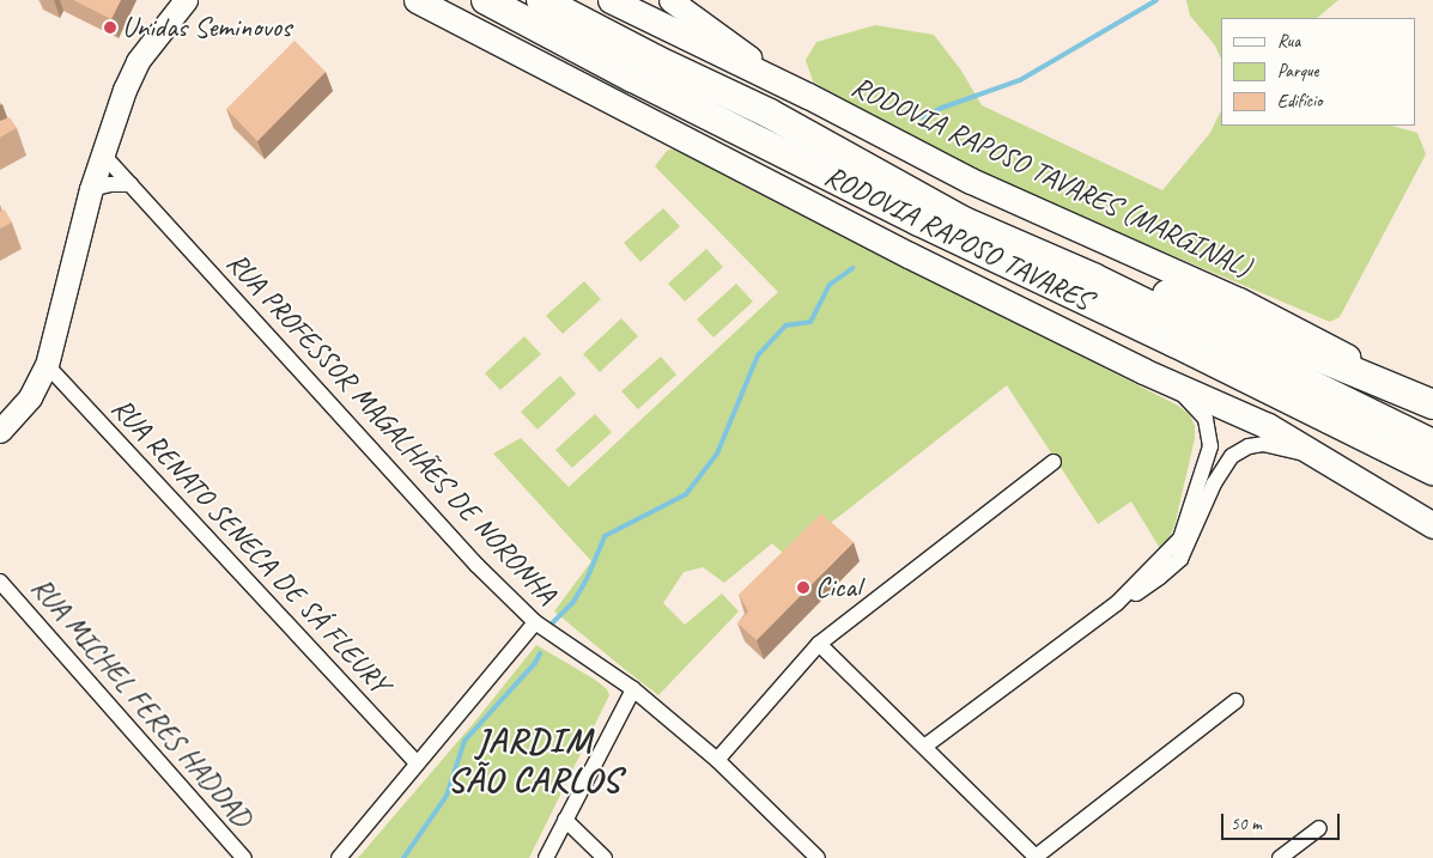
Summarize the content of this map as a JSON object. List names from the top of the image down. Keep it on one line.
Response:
{"streets":{"highway":["RODOVIA RAPOSO TAVARES (MARGINAL)","RODOVIA RAPOSO TAVARES"],"street":["RUA PROFESSOR MAGALHÃES DE NORONHA","RUA RENATO SENECA DE SÁ FLEURY","RUA MICHEL FERES HADDAD"]},"districts":["JARDIM SÃO CARLOS"],"places":["Unidas Seminovos","Cical"],"legend":["Rua","Parque","Edifício"],"scale_bar":"50 m"}
